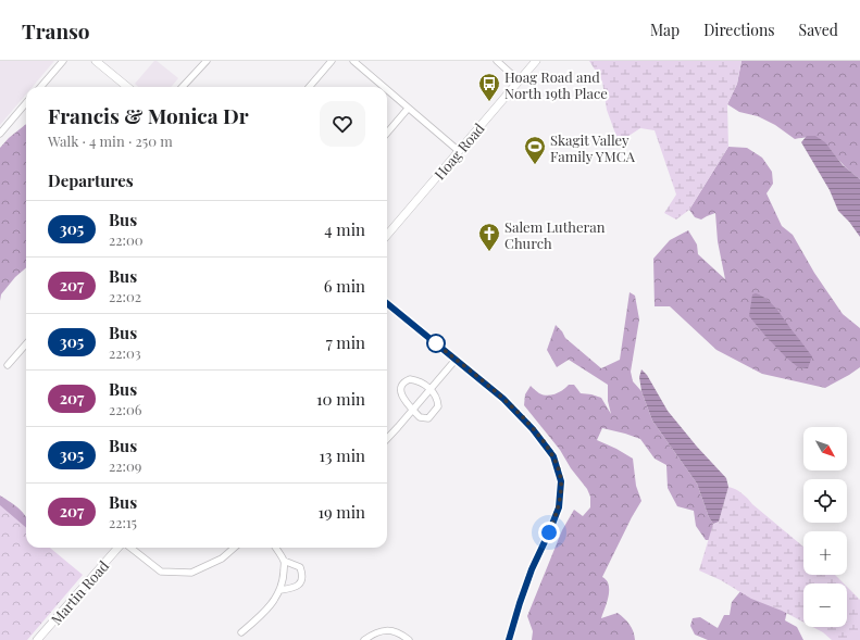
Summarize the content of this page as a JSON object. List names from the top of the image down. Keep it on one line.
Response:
{"streets":{"street":["Hoag Road","Martin Road"]},"places":{"bus stop":["Hoag Road and North 19th Place"],"sports":["Skagit Valley Family YMCA"],"church":["Salem Lutheran Church"]},"lines":["bus line 305"],"north":"bottom right","page":{"header":"Transo","nav":["Map","Directions","Saved"],"heading":[["Francis & Monica Dr","Walk · 4 min · 250 m"],"Departures"],"list":[{"mark":"305","name":"Bus","note":"22:00","value":"4 min"},{"mark":"207","name":"Bus","note":"22:02","value":"6 min"},{"mark":"305","name":"Bus","note":"22:03","value":"7 min"},{"mark":"207","name":"Bus","note":"22:06","value":"10 min"},{"mark":"305","name":"Bus","note":"22:09","value":"13 min"},{"mark":"207","name":"Bus","note":"22:15","value":"19 min"}],"map_buttons":["+","−"]}}
